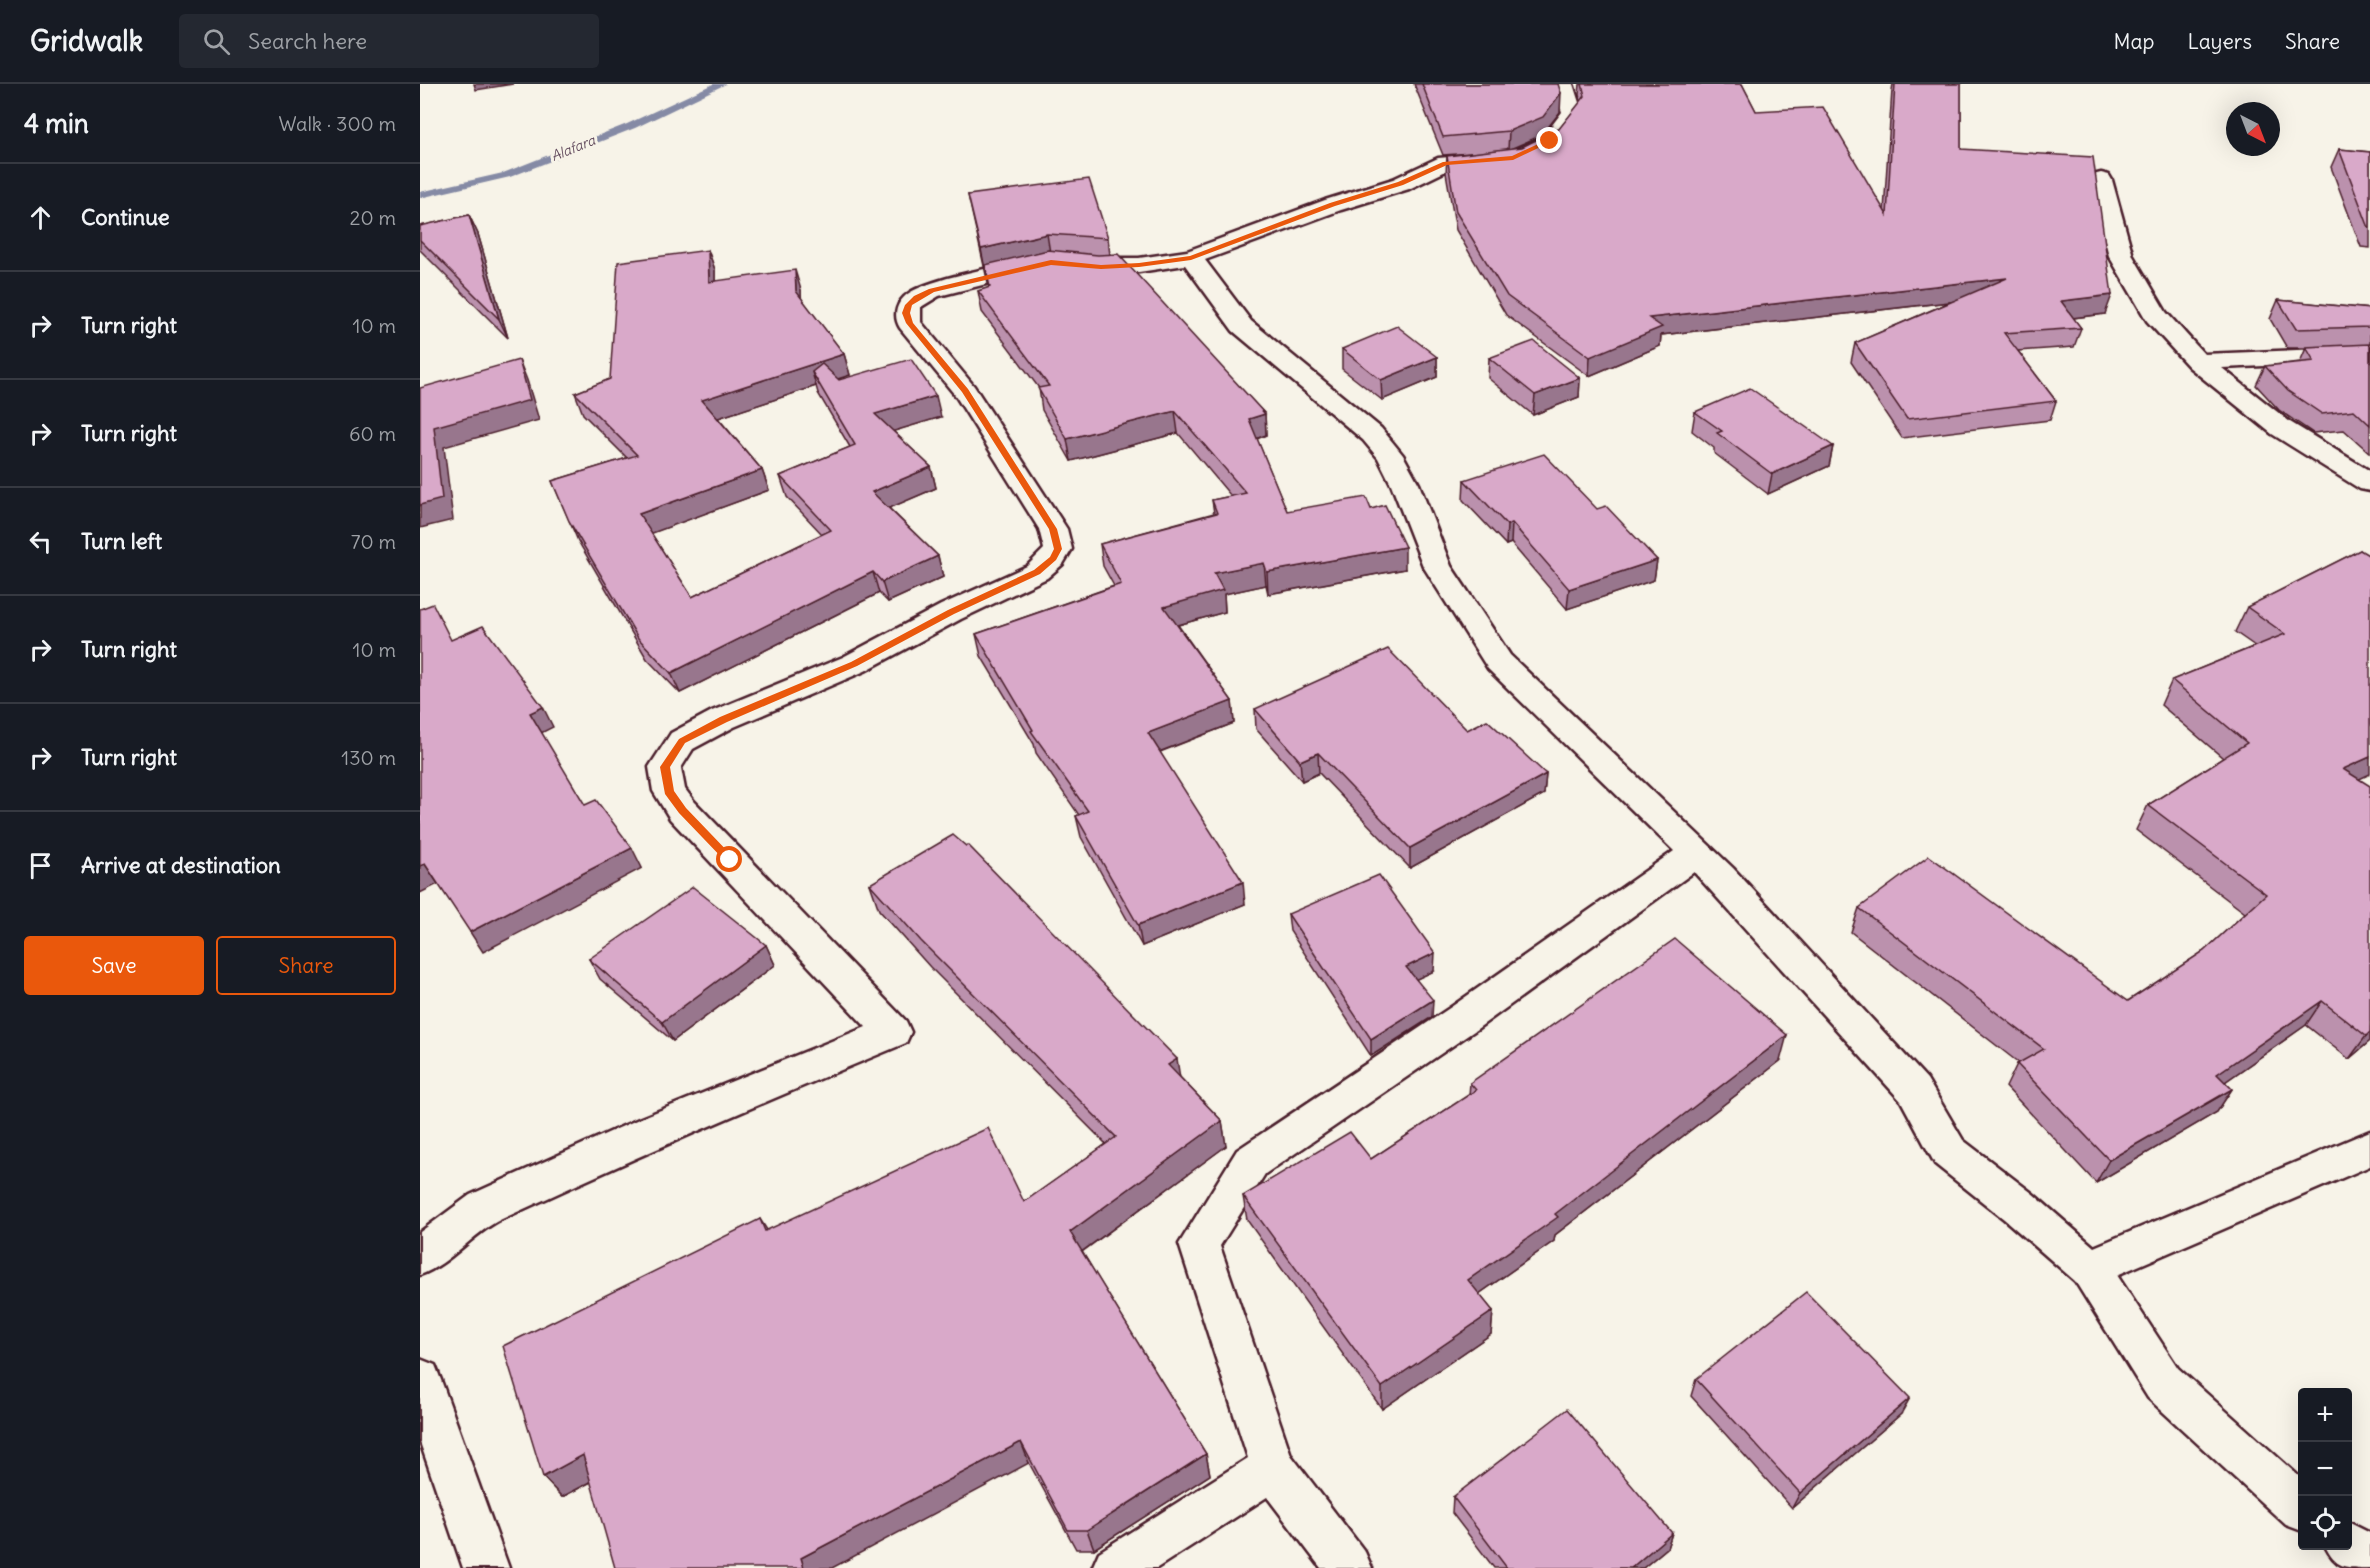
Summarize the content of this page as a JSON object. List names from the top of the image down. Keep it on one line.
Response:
{"water":["Alafara"],"north":"bottom right","page":{"header":"Gridwalk","search":"Search here","nav":["Map","Layers","Share"],"heading":["4 min","Walk · 300 m"],"list":[["Continue","20 m"],["Turn right","10 m"],["Turn right","60 m"],["Turn left","70 m"],["Turn right","10 m"],["Turn right","130 m"],"Arrive at destination"],"buttons":["Save","Share"],"map_buttons":["+","−"]}}
